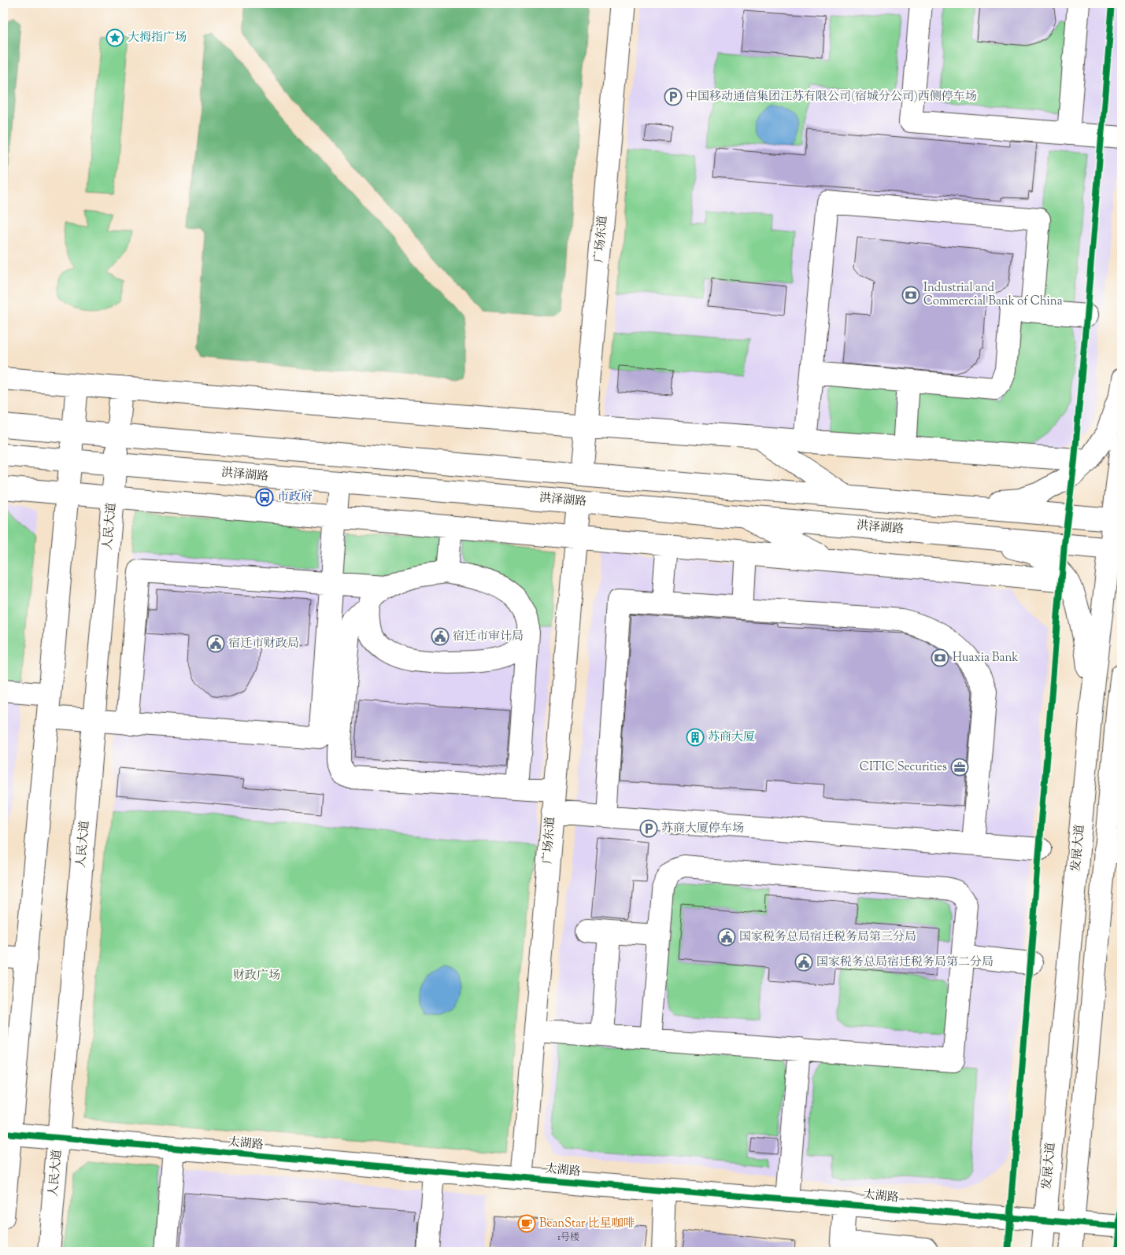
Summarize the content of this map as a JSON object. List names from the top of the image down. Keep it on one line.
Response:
{"streets":{"main road":["广场东道","洪泽湖路","人民大道","发展大道","太湖路"]},"crossings":[["广场东道","洪泽湖路"],["广场东道","太湖路"],["洪泽湖路","人民大道"],["洪泽湖路","发展大道"],["人民大道","太湖路"],["发展大道","太湖路"]],"parks":["财政广场"],"places":{"place":["大拇指广场"],"parking":["中国移动通信集团江苏有限公司(宿城分公司)西侧停车场","苏商大厦停车场"],"bank":["Industrial and Commercial Bank of China","Huaxia Bank"],"bus stop":["市政府"],"public building":["宿迁市审计局","宿迁市财政局","国家税务总局宿迁税务局第三分局","国家税务总局宿迁税务局第二分局"],"building":["苏商大厦"],"office":["CITIC Securities"],"cafe":["BeanStar 比星咖啡"]},"house_numbers":["1号楼"]}
